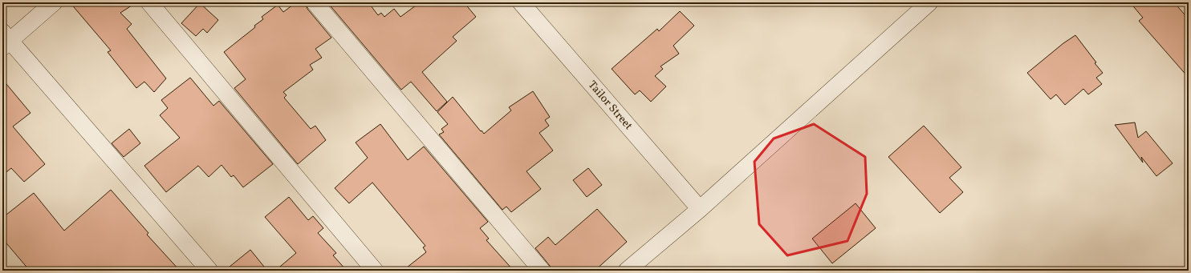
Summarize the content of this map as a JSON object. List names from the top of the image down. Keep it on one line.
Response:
{"streets":{"street":["Tailor Street"]}}
